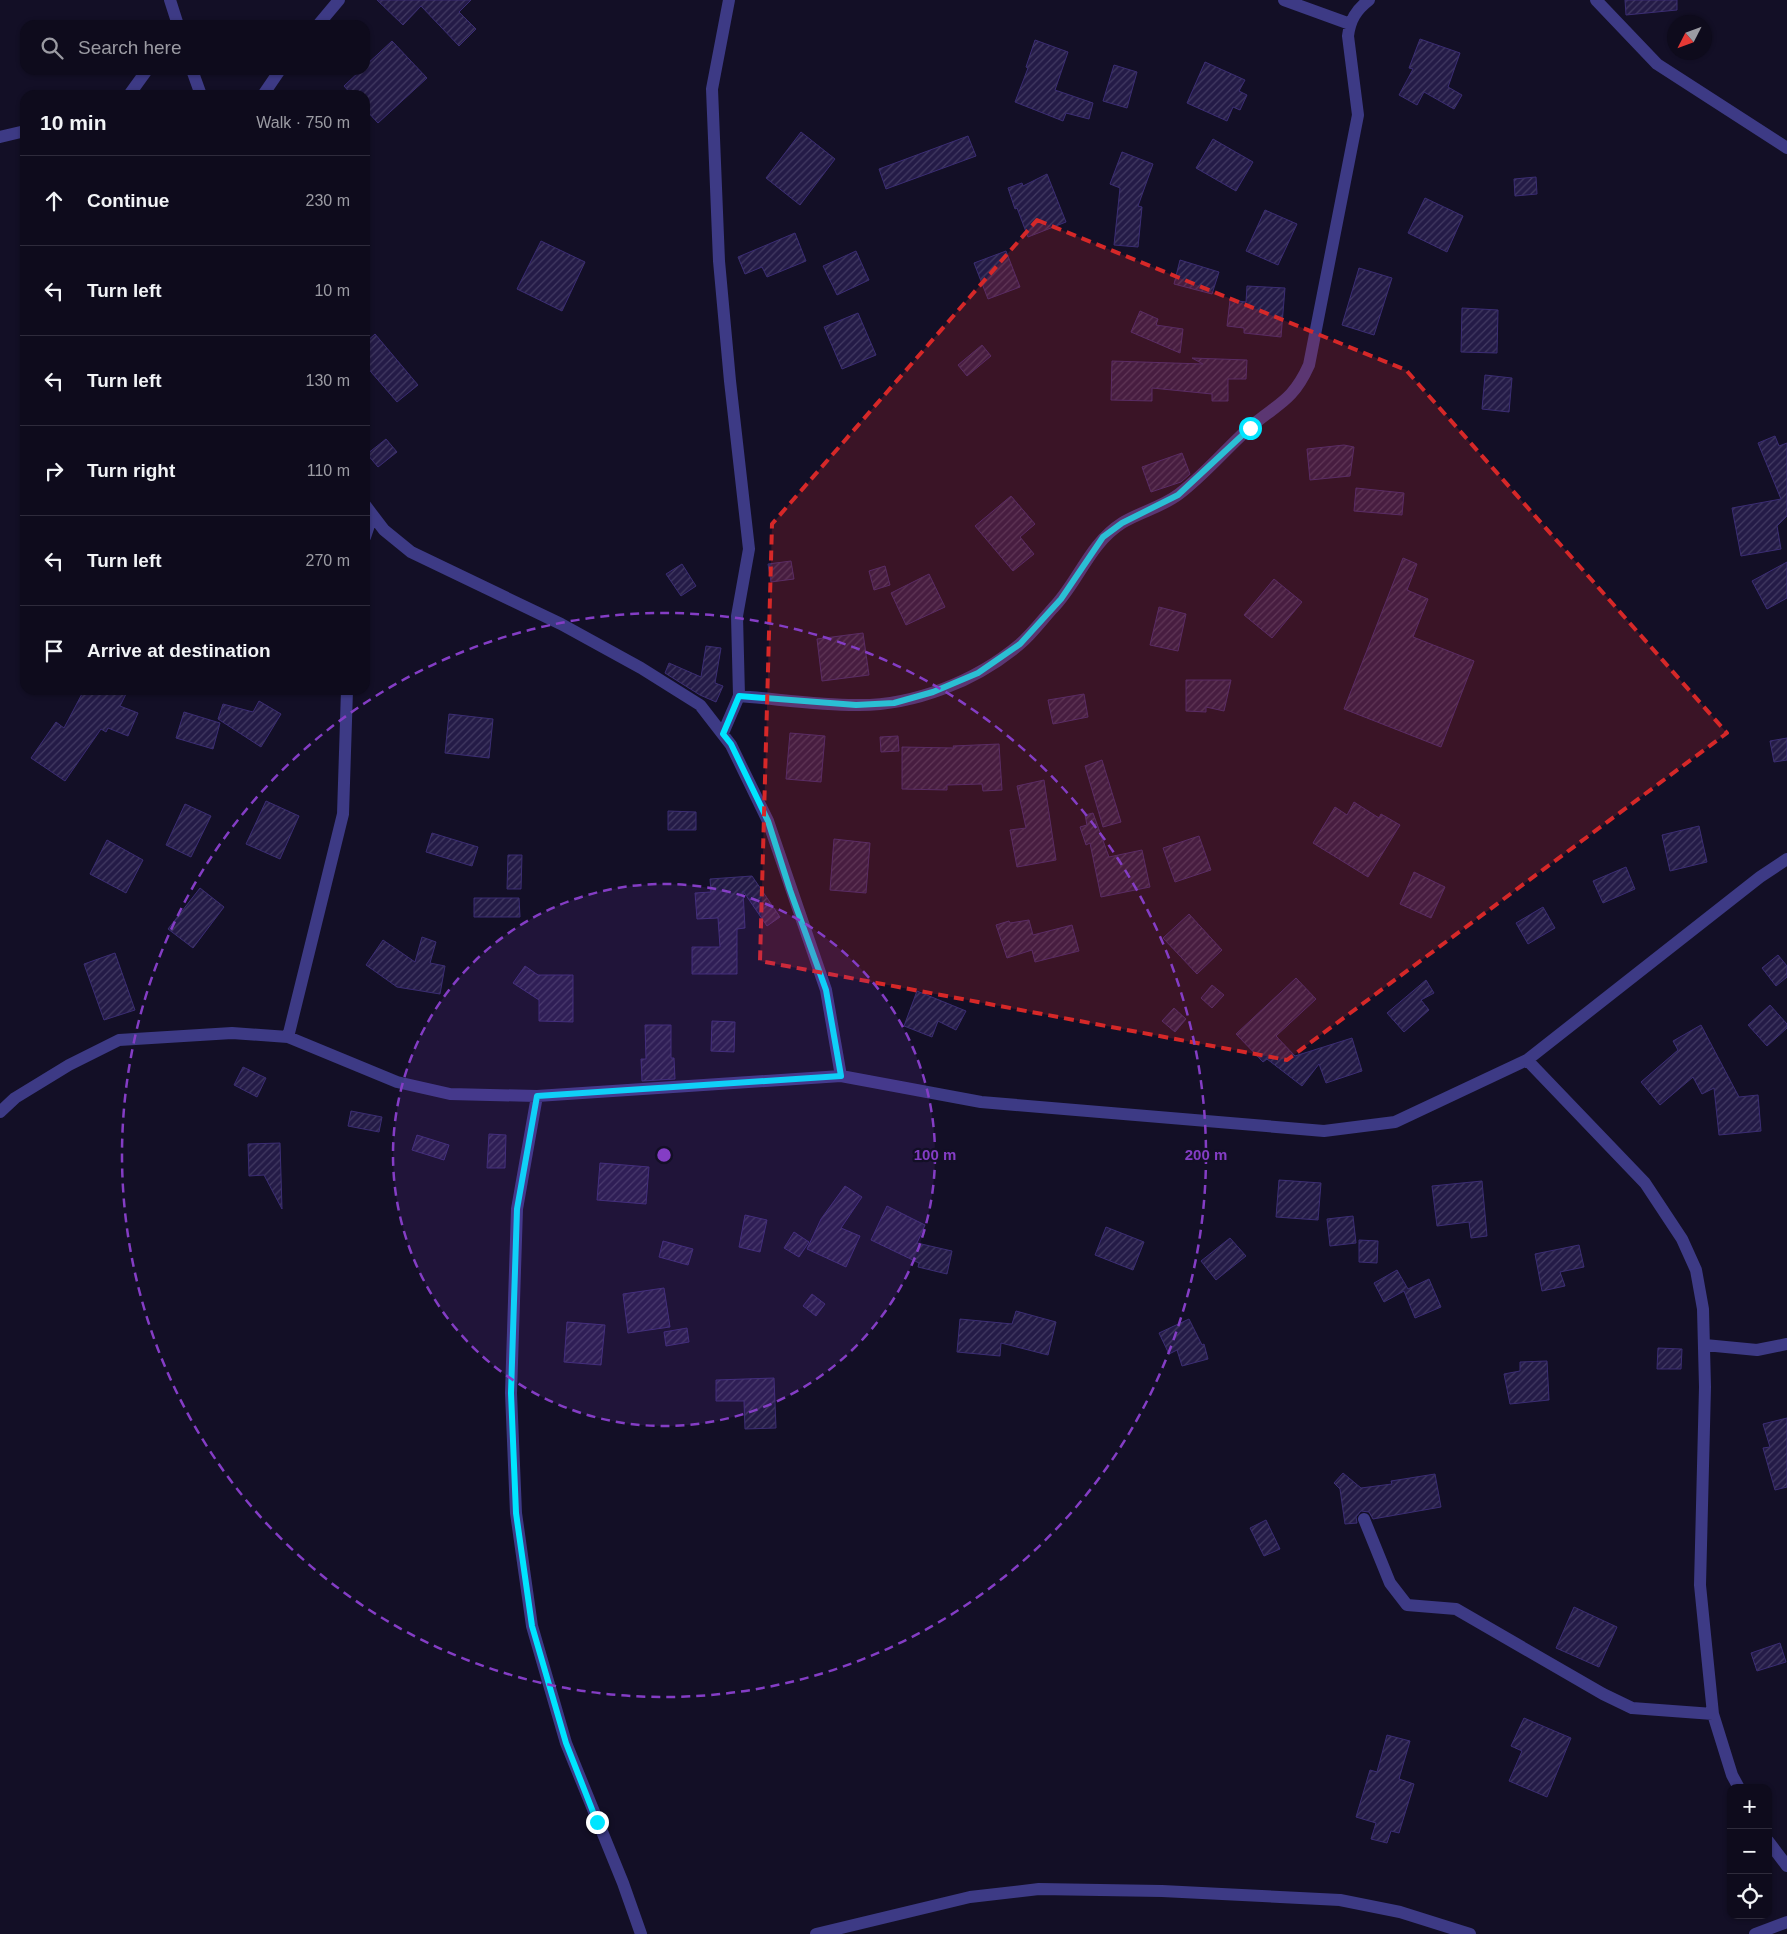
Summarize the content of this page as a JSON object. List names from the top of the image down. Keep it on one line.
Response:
{"north":"bottom left","page":{"search":"Search here","heading":["10 min","Walk · 750 m"],"list":[["Continue","230 m"],["Turn left","10 m"],["Turn left","130 m"],["Turn right","110 m"],["Turn left","270 m"],"Arrive at destination"],"map_buttons":["+","−"]},"rings":["100 m","200 m"]}
